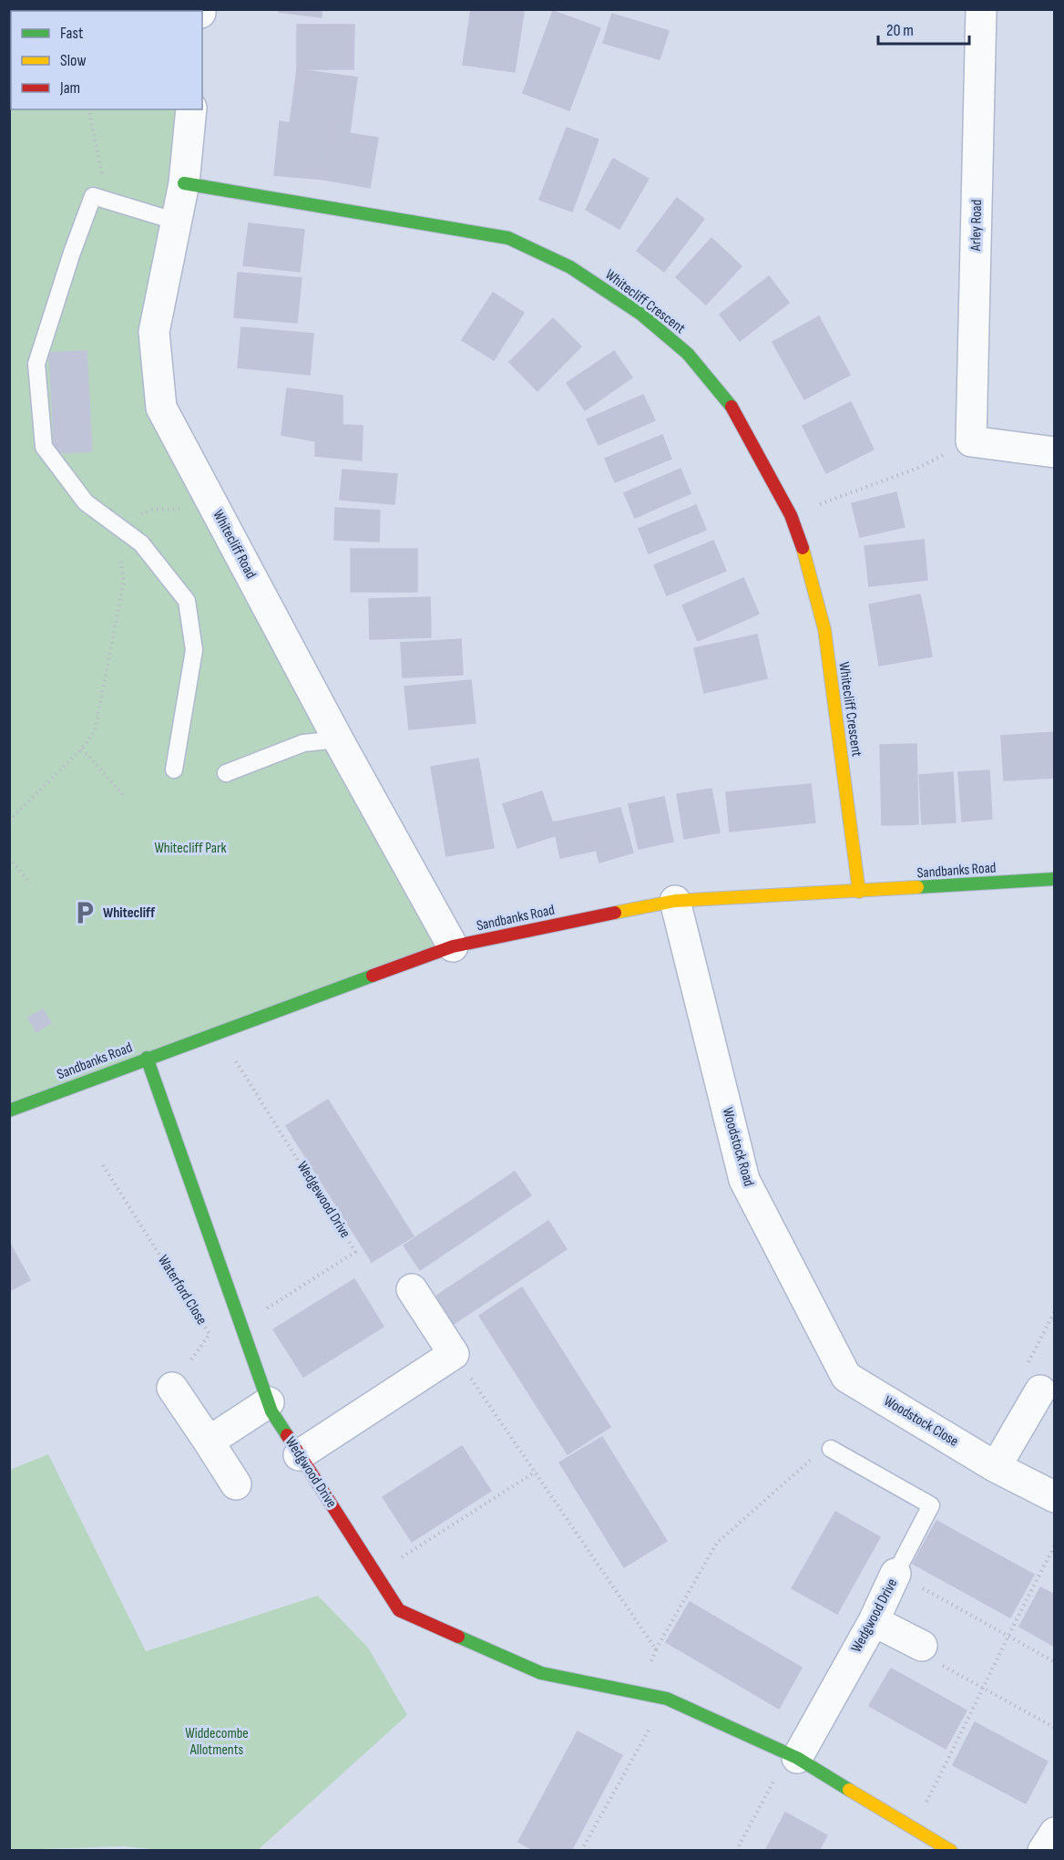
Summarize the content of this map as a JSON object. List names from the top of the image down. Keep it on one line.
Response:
{"streets":{"street":["Arley Road","Whitecliff Crescent","Whitecliff Road","Sandbanks Road","Woodstock Road","Woodstock Close","Wedgwood Drive"],"path":["Wedgewood Drive","Waterford Close"]},"crossings":[["Whitecliff Crescent","Whitecliff Road"],["Whitecliff Crescent","Sandbanks Road"],["Whitecliff Road","Sandbanks Road"],["Sandbanks Road","Woodstock Road"],["Sandbanks Road","Wedgwood Drive"],["Woodstock Road","Woodstock Close"],["Wedgewood Drive","Wedgwood Drive"]],"parks":["Whitecliff Park","Widdecombe Allotments"],"places":{"parking":["Whitecliff"]},"legend":["Fast","Slow","Jam"],"scale_bar":"20 m"}
